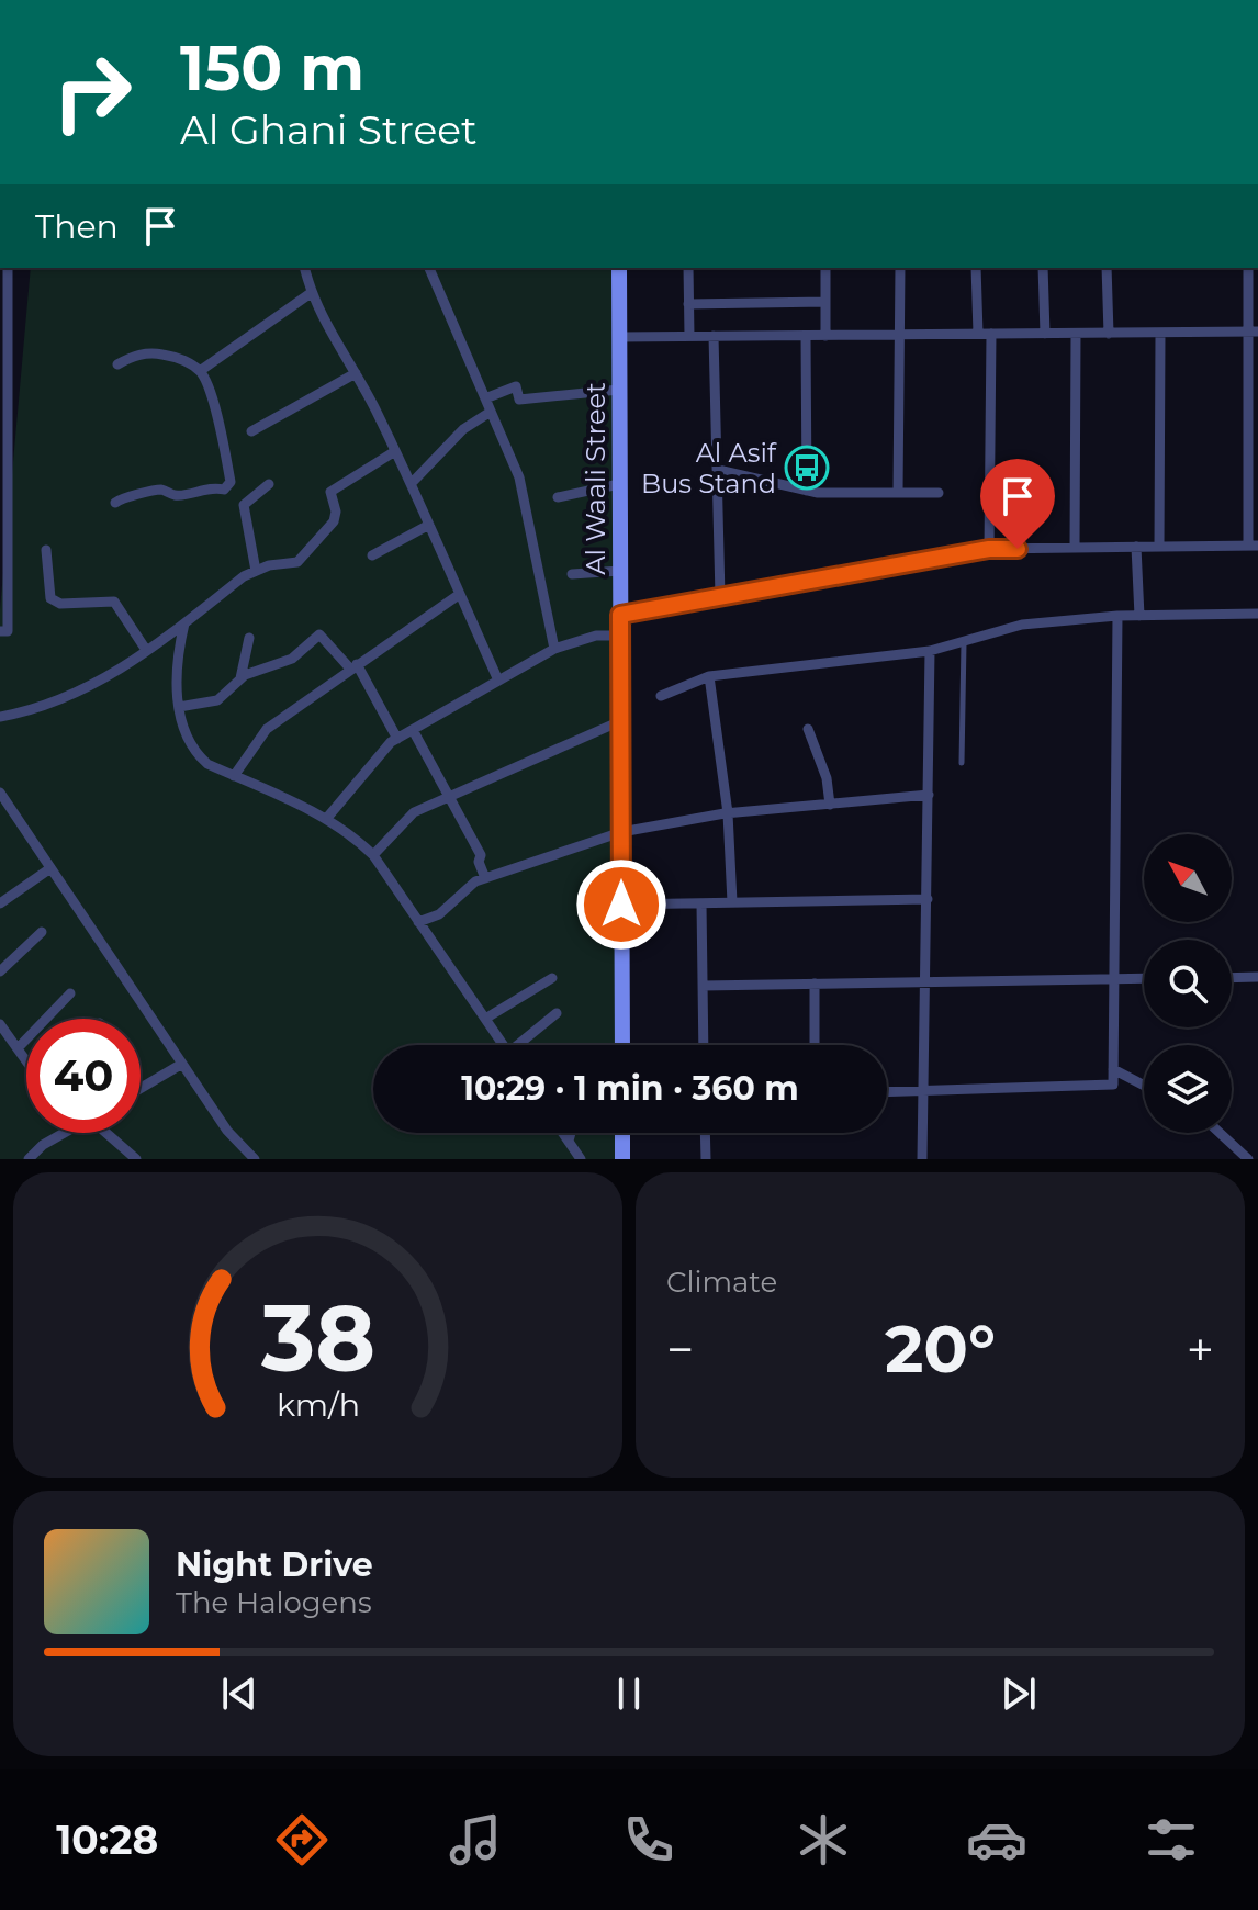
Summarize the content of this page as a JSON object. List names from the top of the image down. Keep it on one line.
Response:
{"streets":{"street":["Al Waali Street"]},"places":{"bus stop":["Al Asif Bus Stand"]},"north":"top left","page":{"turn":["150 m","Al Ghani Street"],"then":"Then","limit":"40","trip":"10:29 · 1 min · 360 m","tile":"Climate","heat":["−","20°","+"],"song":["Night Drive","The Halogens"],"tabs":"10:28","gauge":["38","km/h"]}}
